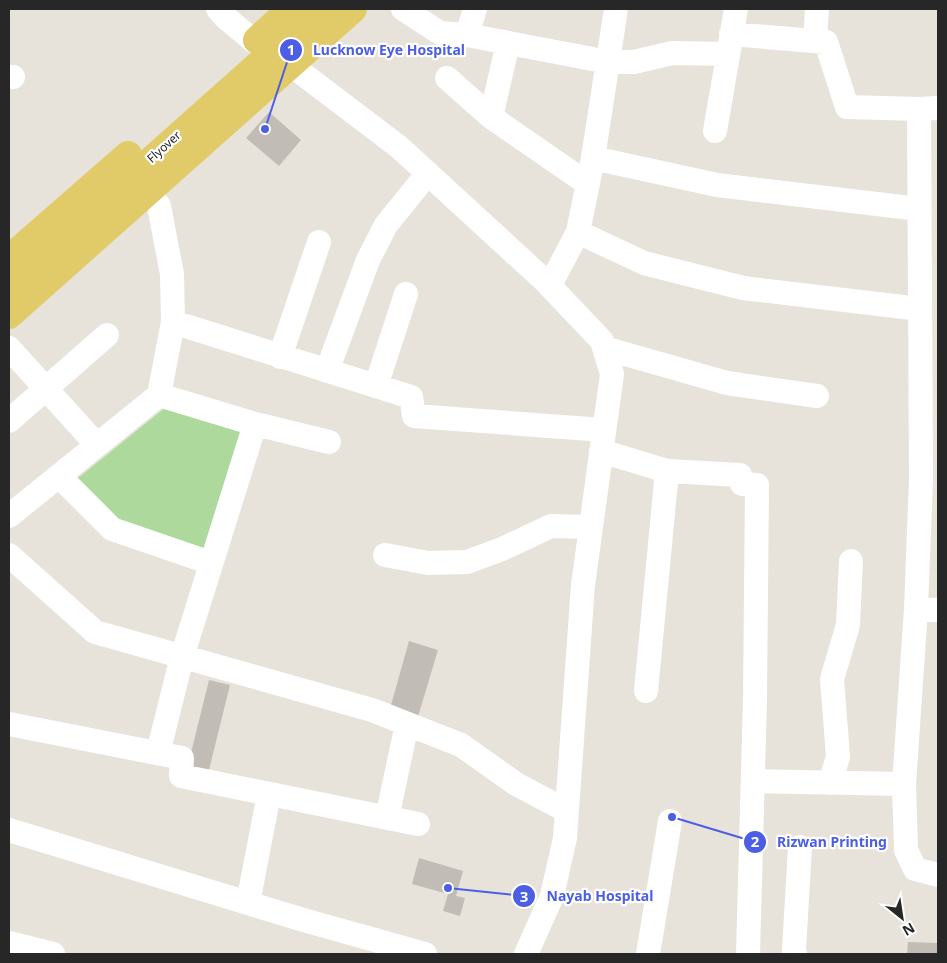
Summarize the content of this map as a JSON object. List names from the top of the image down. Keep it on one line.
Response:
{"streets":{"main road":["Flyover"]},"places":["Lucknow Eye Hospital","Rizwan Printing","Nayab Hospital"],"north":"bottom right"}
